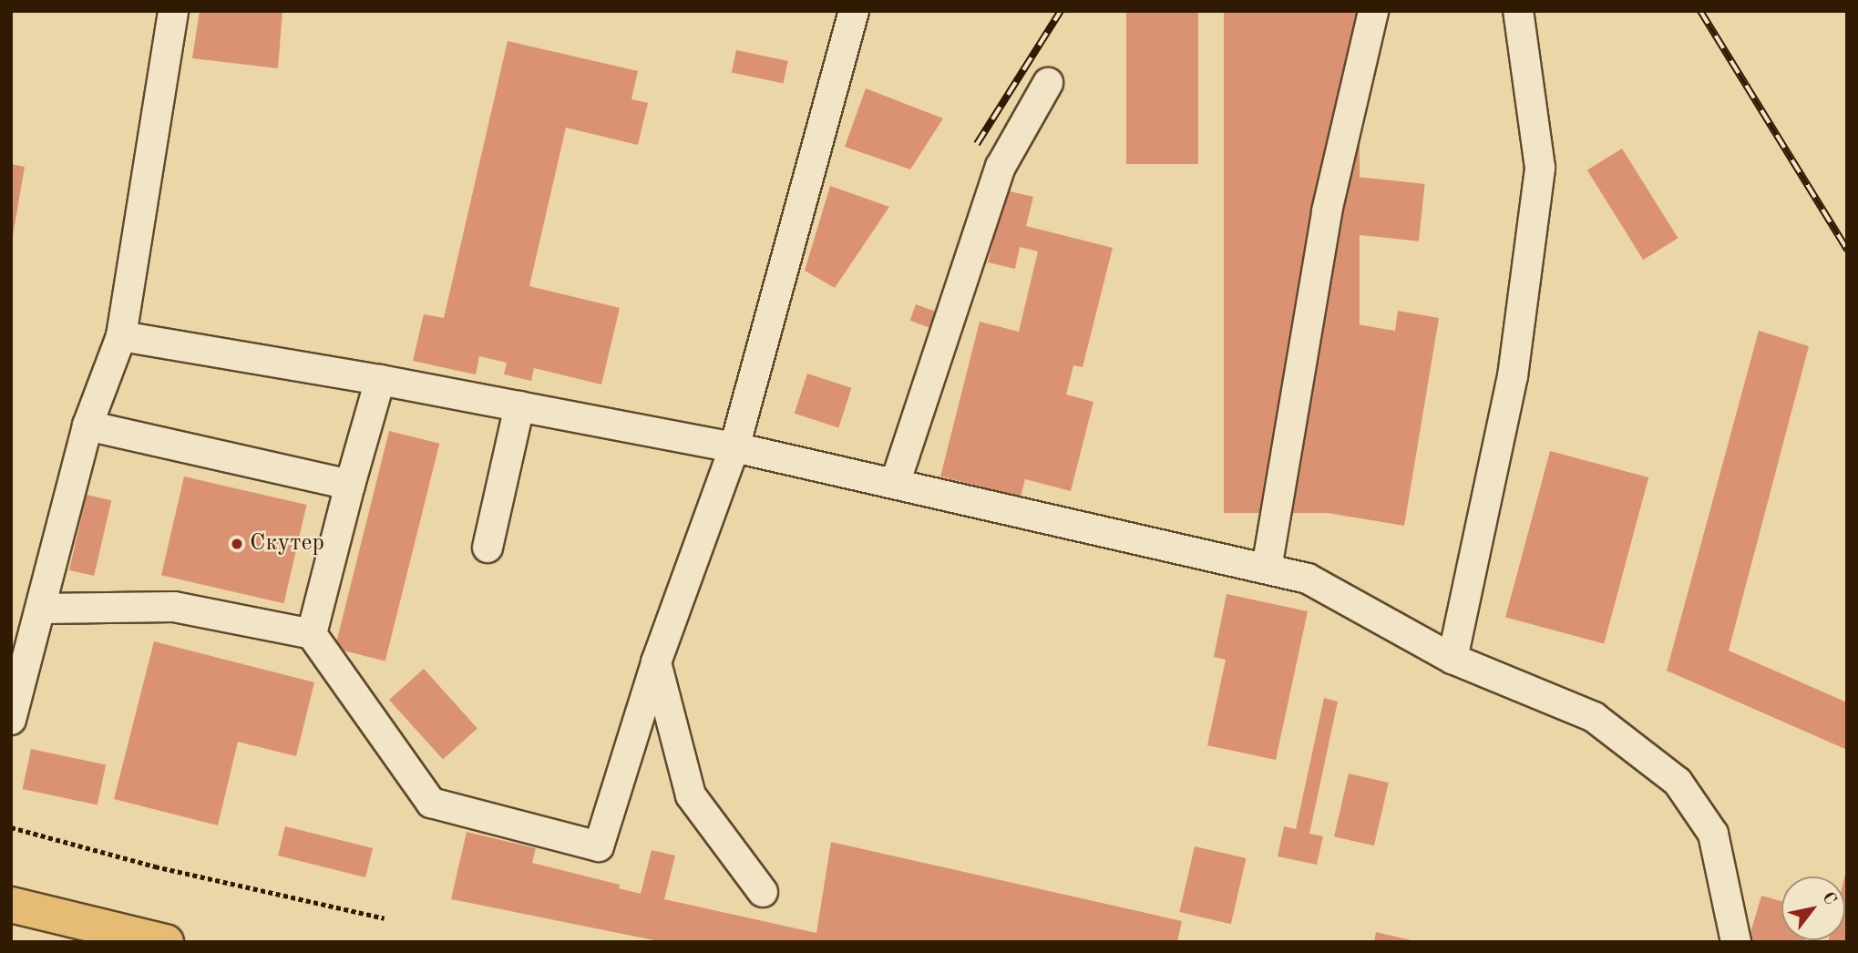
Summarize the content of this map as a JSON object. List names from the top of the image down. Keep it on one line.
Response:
{"places":["Скутер"],"north":"top right"}
